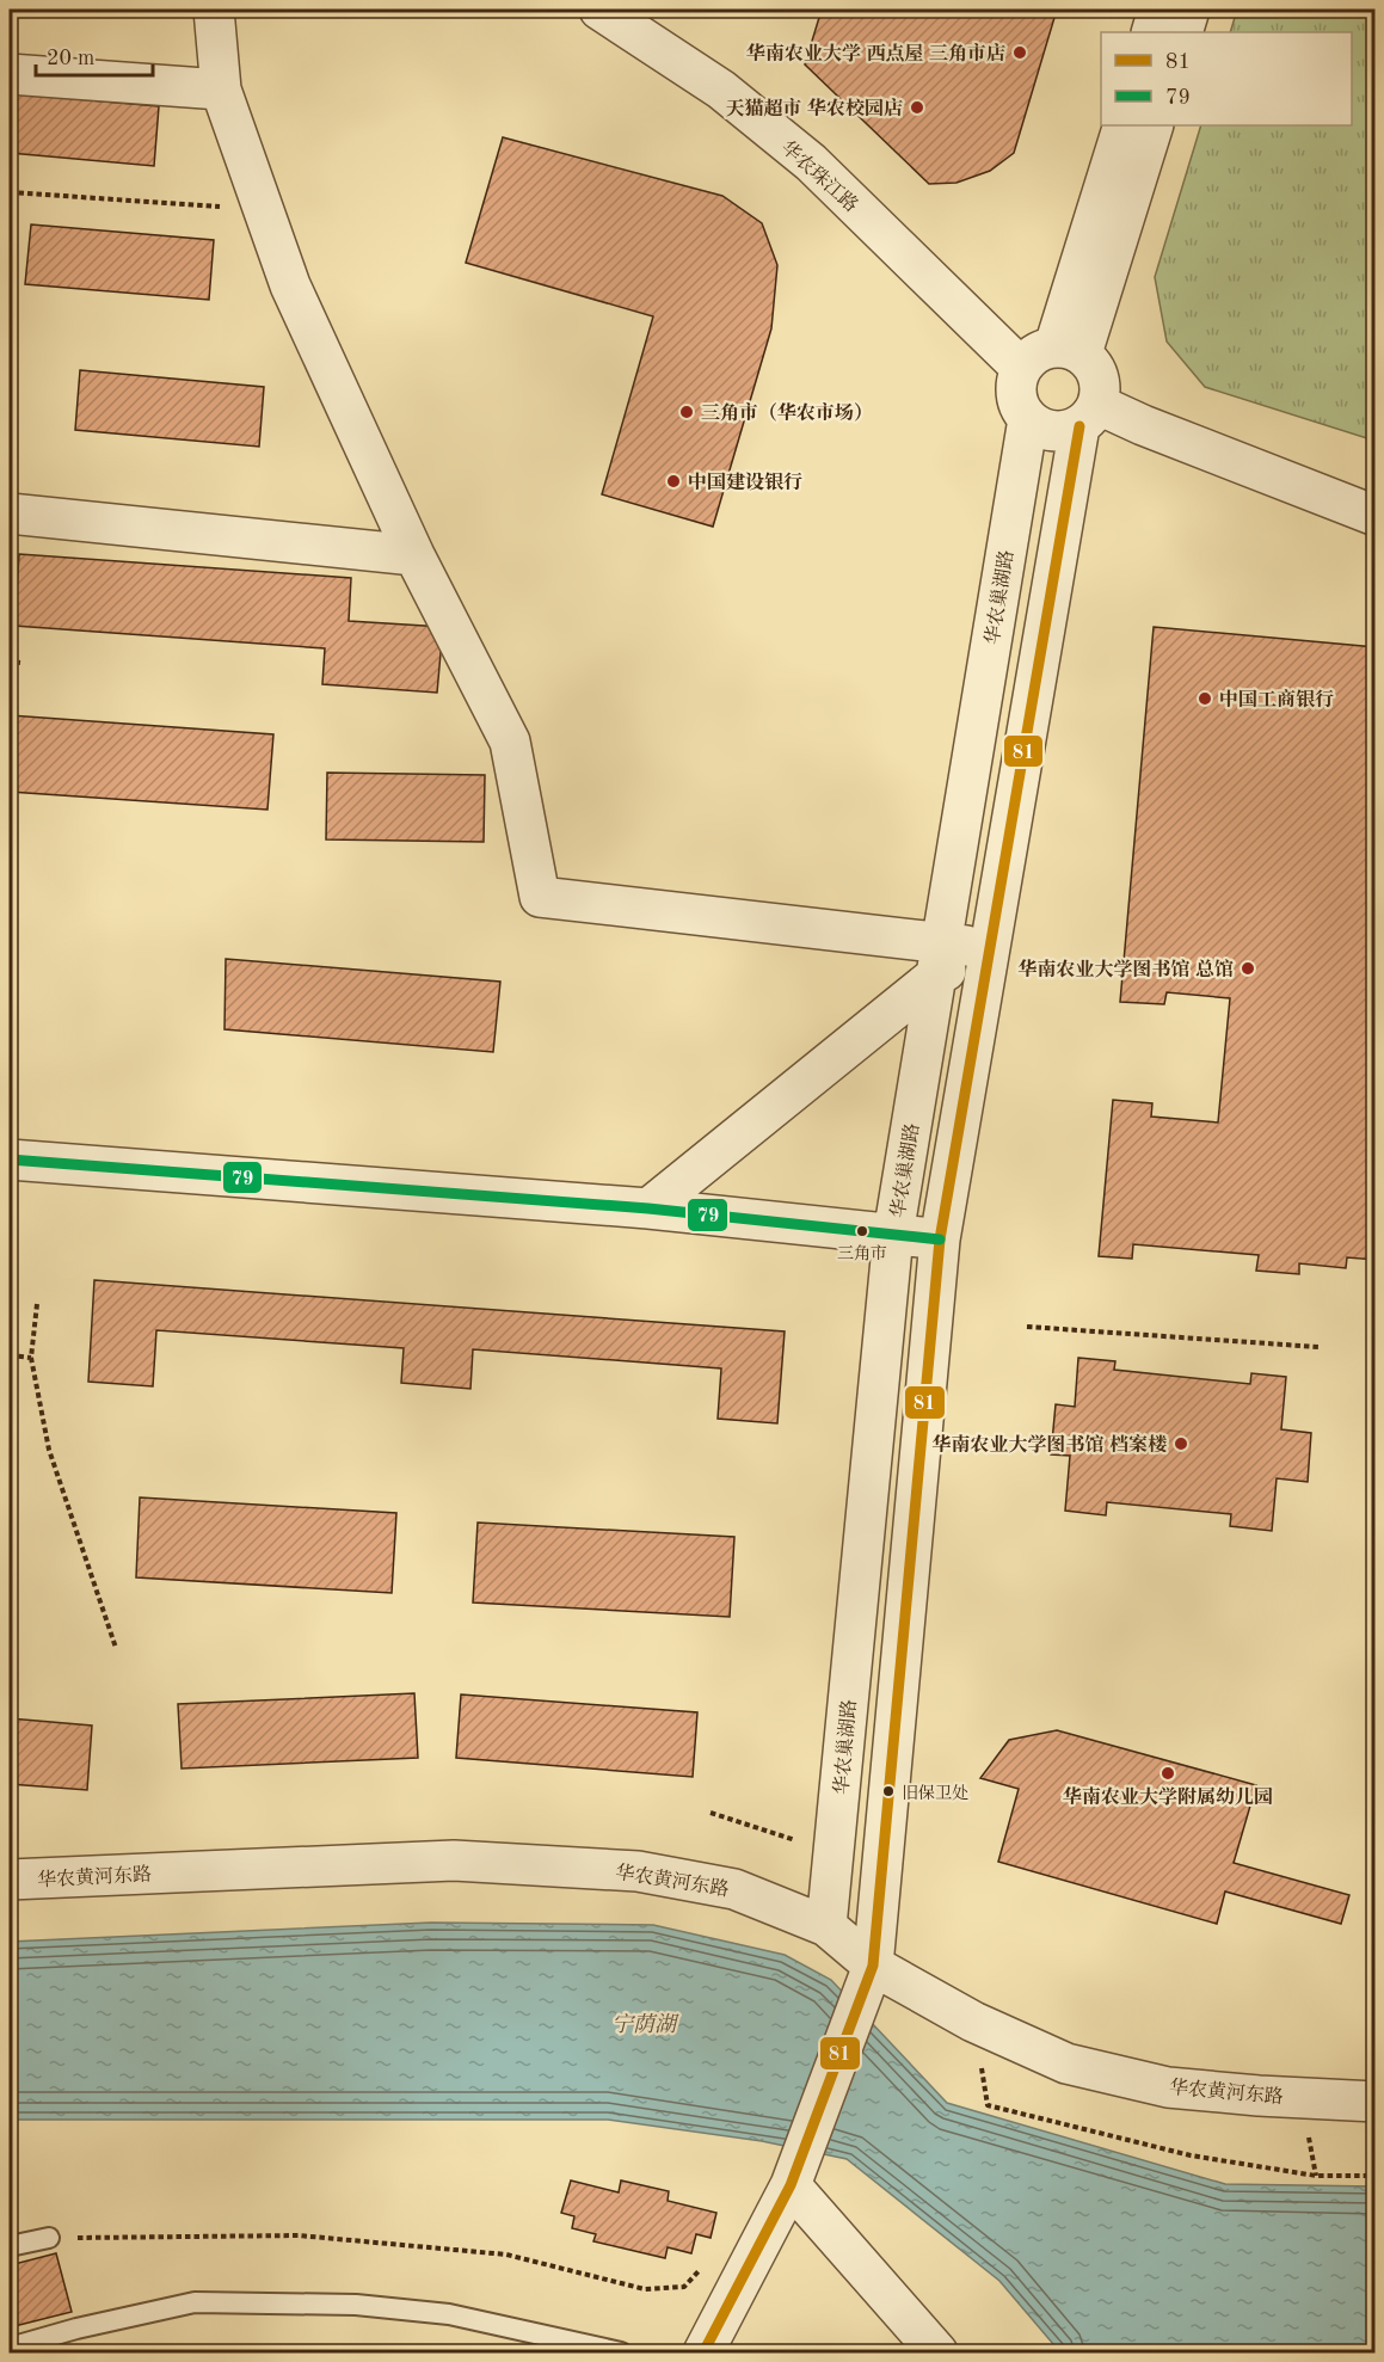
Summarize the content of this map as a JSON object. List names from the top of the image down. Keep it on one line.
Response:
{"streets":{"street":["华农珠江路","华农巢湖路","华农黄河东路"]},"crossings":[["华农珠江路","华农巢湖路"],["华农巢湖路","华农黄河东路"]],"water":["宁荫湖"],"places":["华南农业大学 西点屋 三角市店","天猫超市 华农校园店","三角市（华农市场）","中国建设银行","中国工商银行","华南农业大学图书馆 总馆","三角市","华南农业大学图书馆 档案楼","华南农业大学附属幼儿园","旧保卫处"],"lines":["transit line 81","transit line 79"],"legend":["81","79"],"scale_bar":"20 m"}
